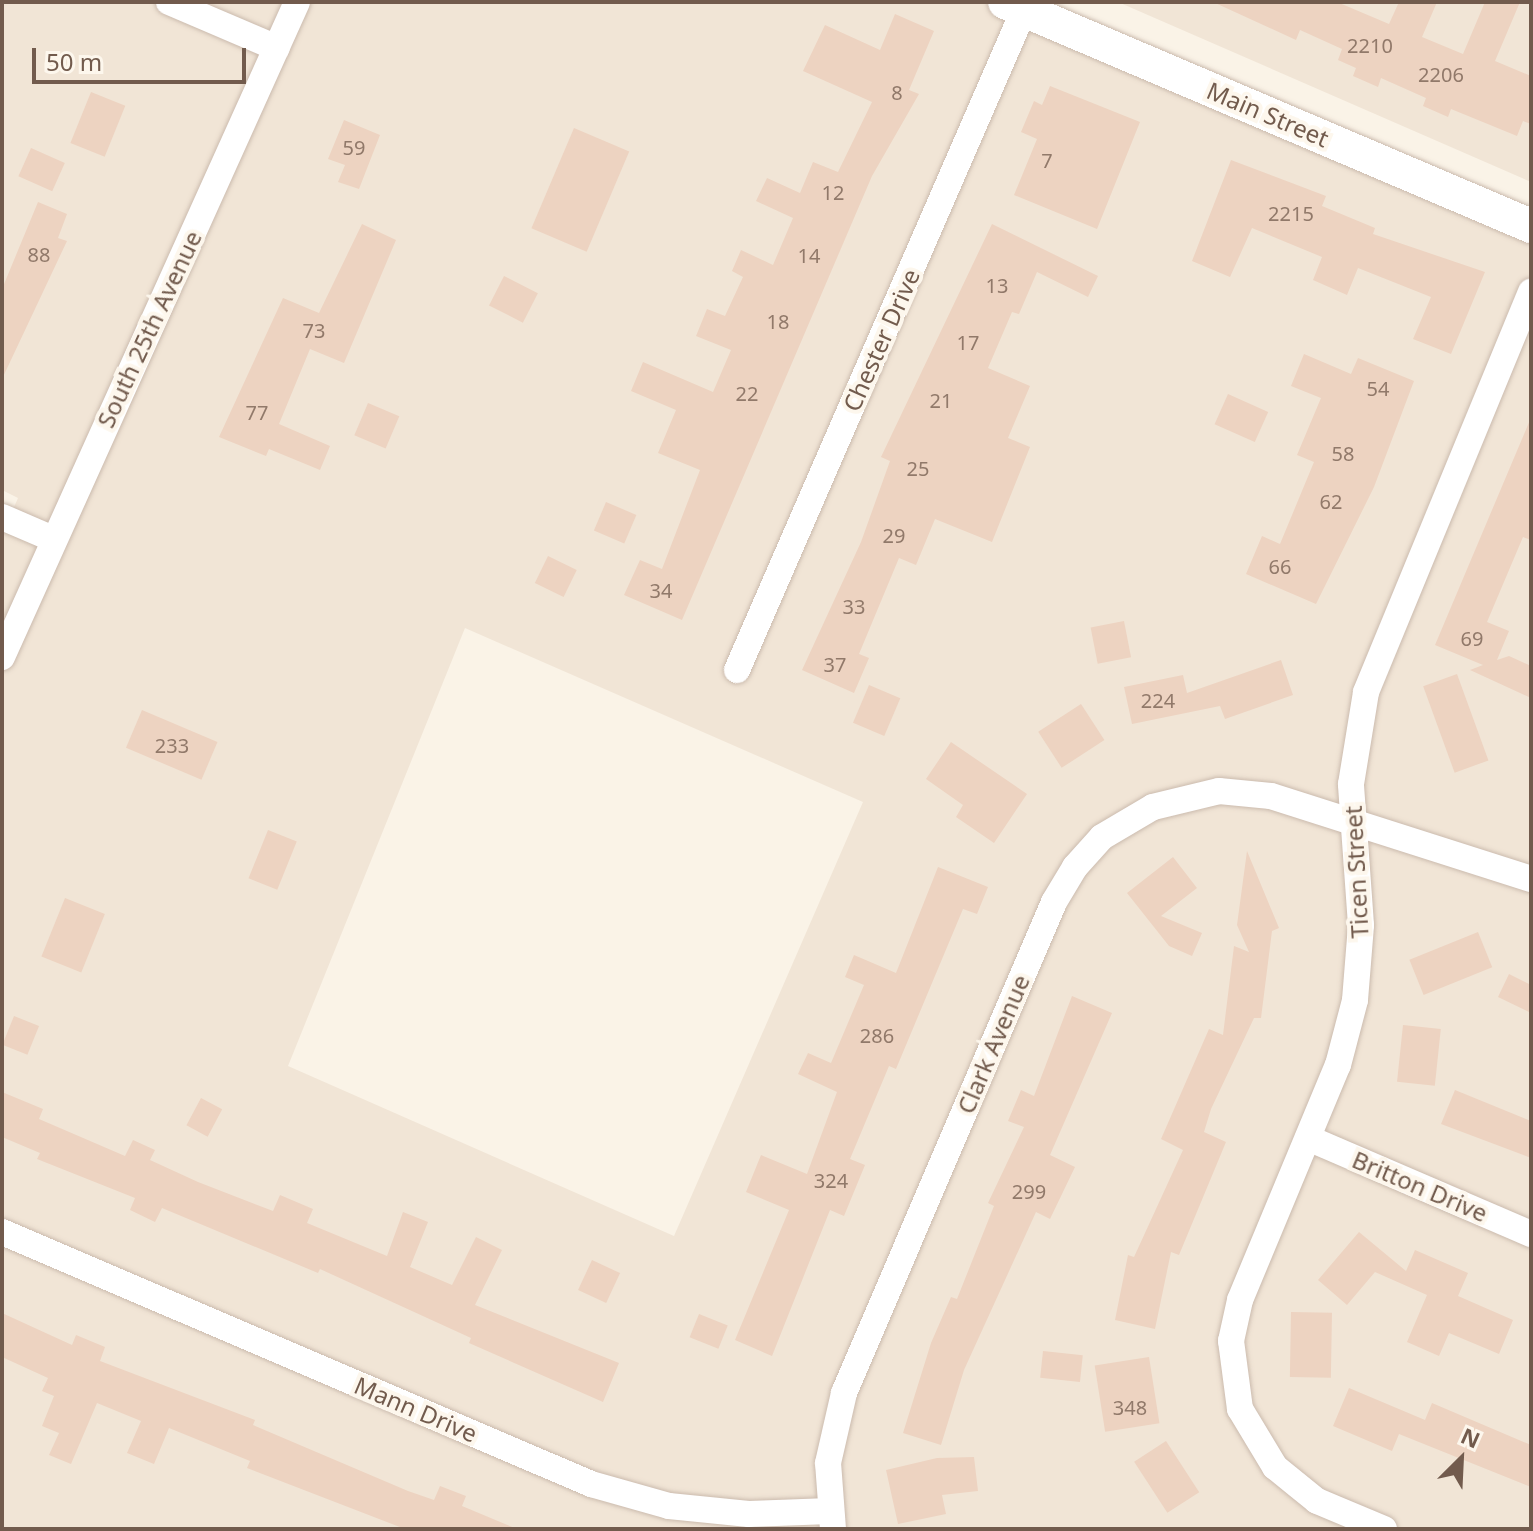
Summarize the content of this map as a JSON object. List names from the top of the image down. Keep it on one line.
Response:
{"streets":{"street":["Main Street","South 25th Avenue","Chester Drive","Ticen Street","Clark Avenue","Britton Drive","Mann Drive"]},"crossings":[["Main Street","Chester Drive"],["Ticen Street","Clark Avenue"],["Ticen Street","Britton Drive"],["Clark Avenue","Mann Drive"]],"house_numbers":["2210","2206","8","59","7","12","2215","88","14","13","18","73","17","54","22","21","77","58","25","62","29","66","34","33","69","37","224","233","286","324","299","348"],"scale_bar":"50 m","north":"top right"}
